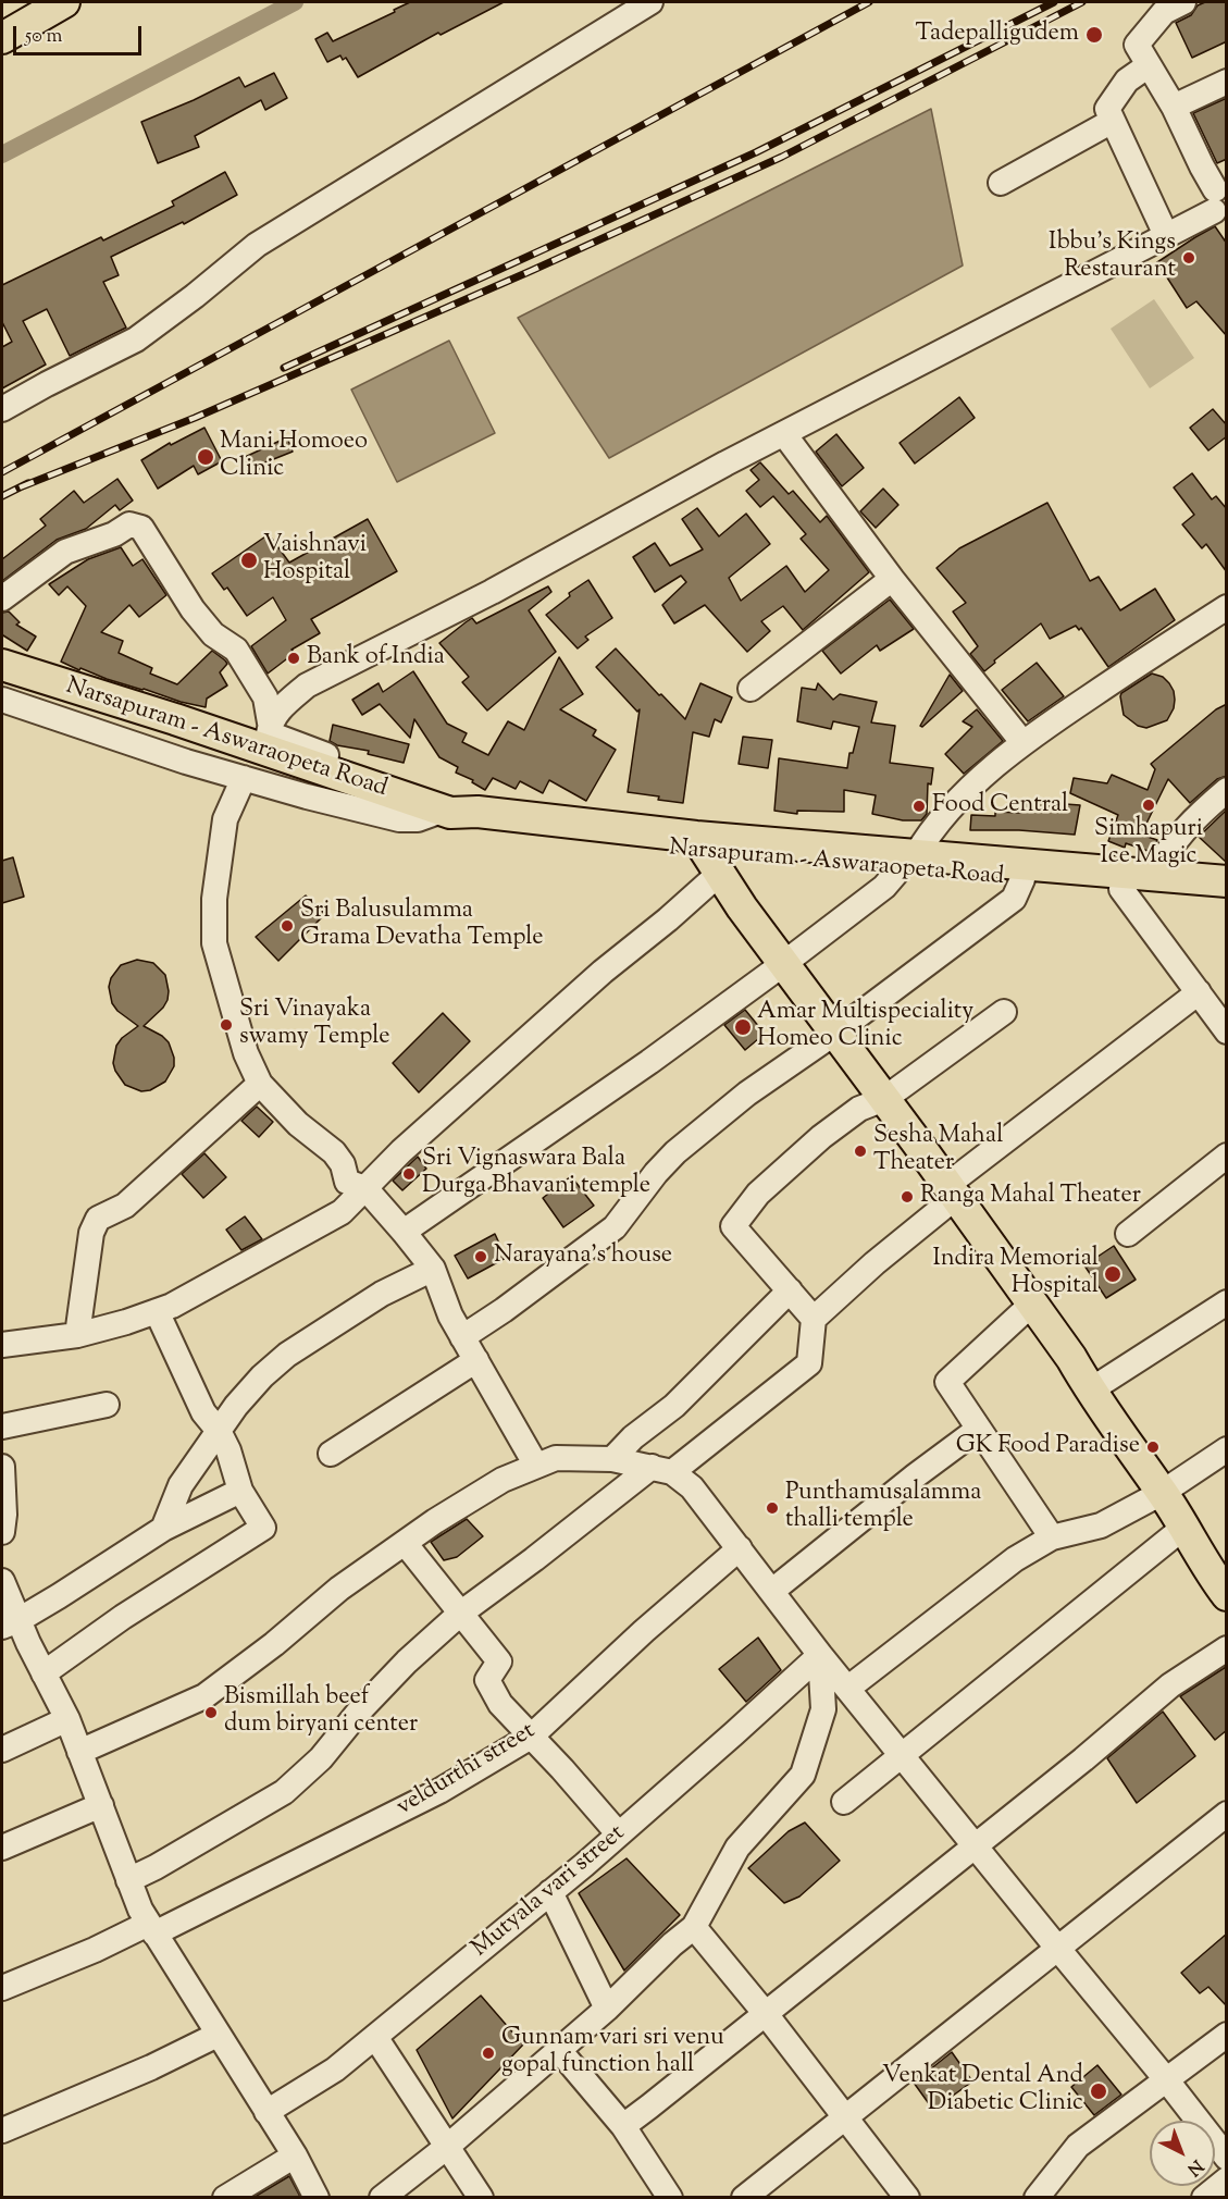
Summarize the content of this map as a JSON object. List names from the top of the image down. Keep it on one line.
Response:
{"streets":{"main road":["Narsapuram - Aswaraopeta Road"],"street":["veldurthi street","Mutyala vari street"]},"places":["Tadepalligudem","Ibbu's Kings Restaurant","Mani Homoeo Clinic","Vaishnavi Hospital","Bank of India","Simhapuri Ice Magic","Food Central","Sri Balusulamma Grama Devatha Temple","Sri Vinayaka swamy Temple","Amar Multispeciality Homeo Clinic","Sesha Mahal Theater","Sri Vignaswara Bala Durga Bhavani temple","Ranga Mahal Theater","Narayana's house","Indira Memorial Hospital","GK Food Paradise","Punthamusalamma thalli temple","Bismillah beef dum biryani center","Gunnam vari sri venu gopal function hall","Venkat Dental And Diabetic Clinic"],"scale_bar":"50 m","north":"bottom right"}
